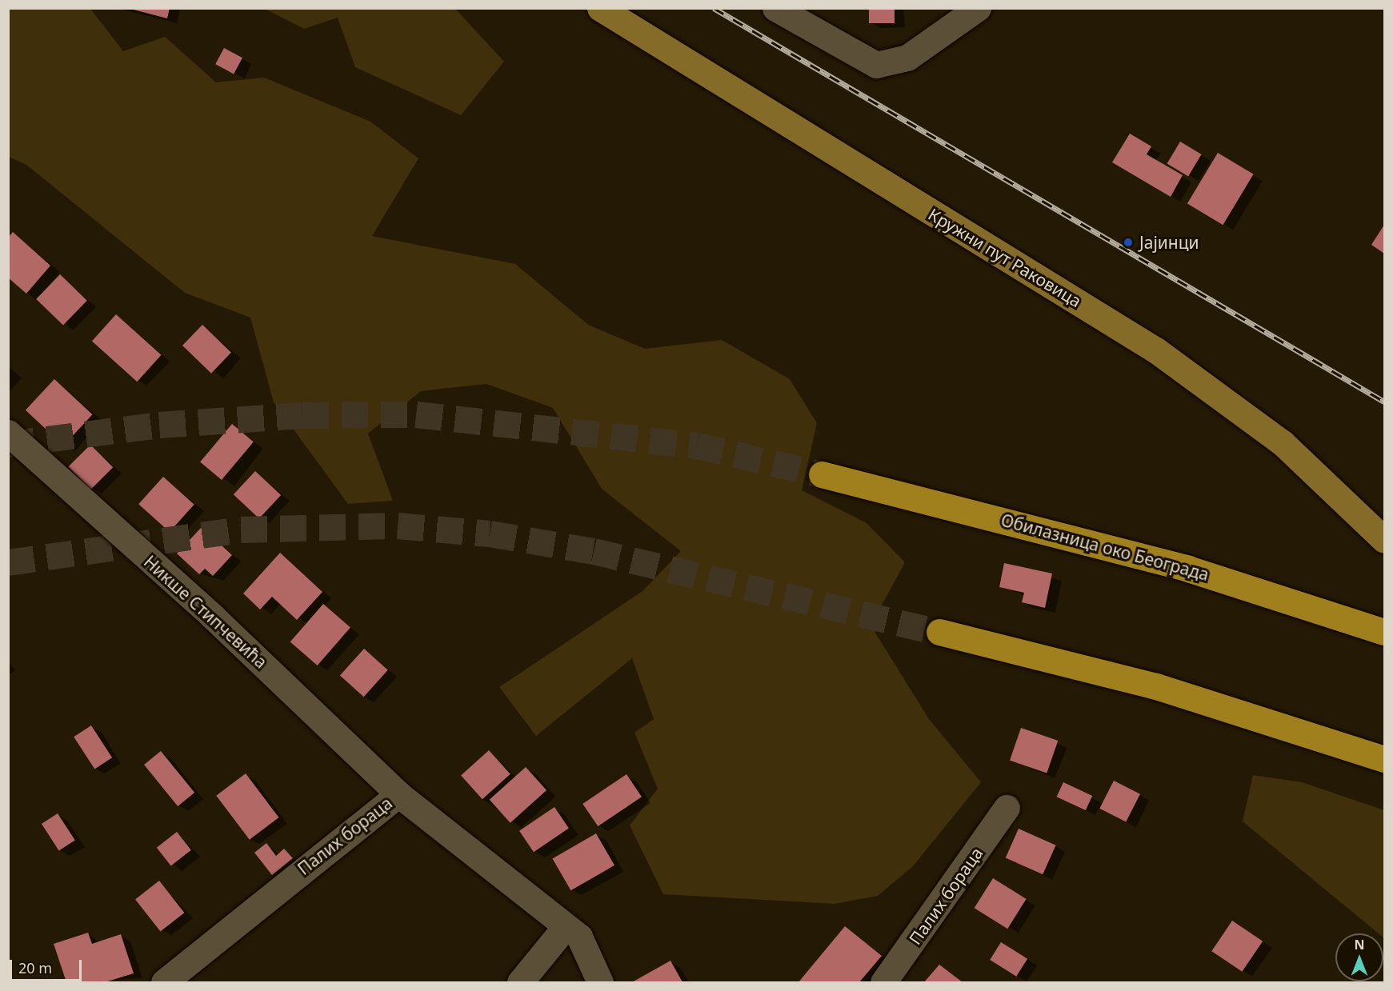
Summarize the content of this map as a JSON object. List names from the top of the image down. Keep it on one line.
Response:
{"streets":{"highway":["Обилазница око Београда"],"main road":["Кружни пут Раковица"],"street":["Никше Стипчевића","Палих бораца"]},"crossings":[["Никше Стипчевића","Палих бораца"]],"places":["Јајинци"],"scale_bar":"20 m","north":"top"}
